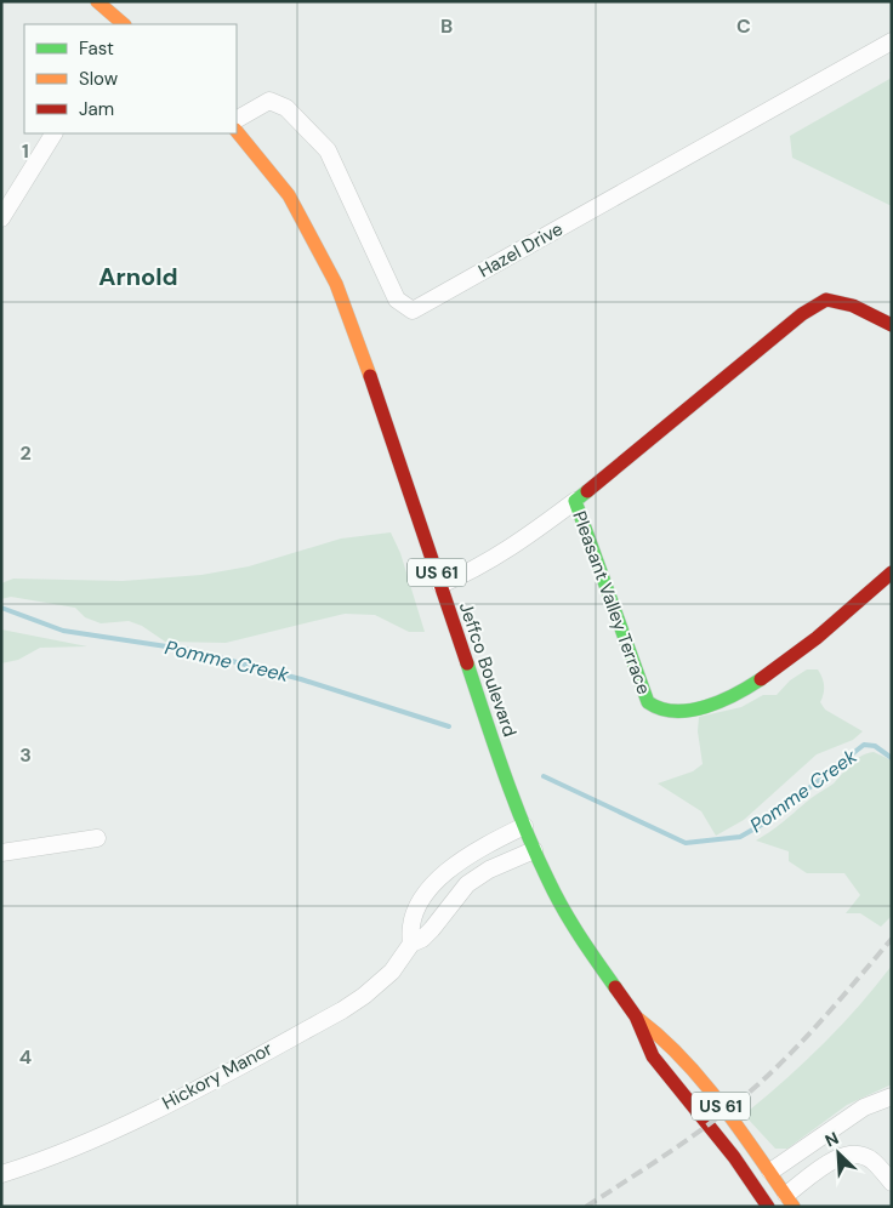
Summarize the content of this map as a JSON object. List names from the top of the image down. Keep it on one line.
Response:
{"streets":{"main road":["US 61","Pleasant Valley Terrace","Jeffco Boulevard"],"street":["Hazel Drive","Hickory Manor"]},"crossings":[["Pleasant Valley Terrace","Jeffco Boulevard"],["Jeffco Boulevard","Hickory Manor"]],"districts":["Arnold"],"water":["Pomme Creek"],"legend":["Fast","Slow","Jam"],"north":"top left","grid":{"columns":["B","C"],"rows":["1","2","3","4"]}}
